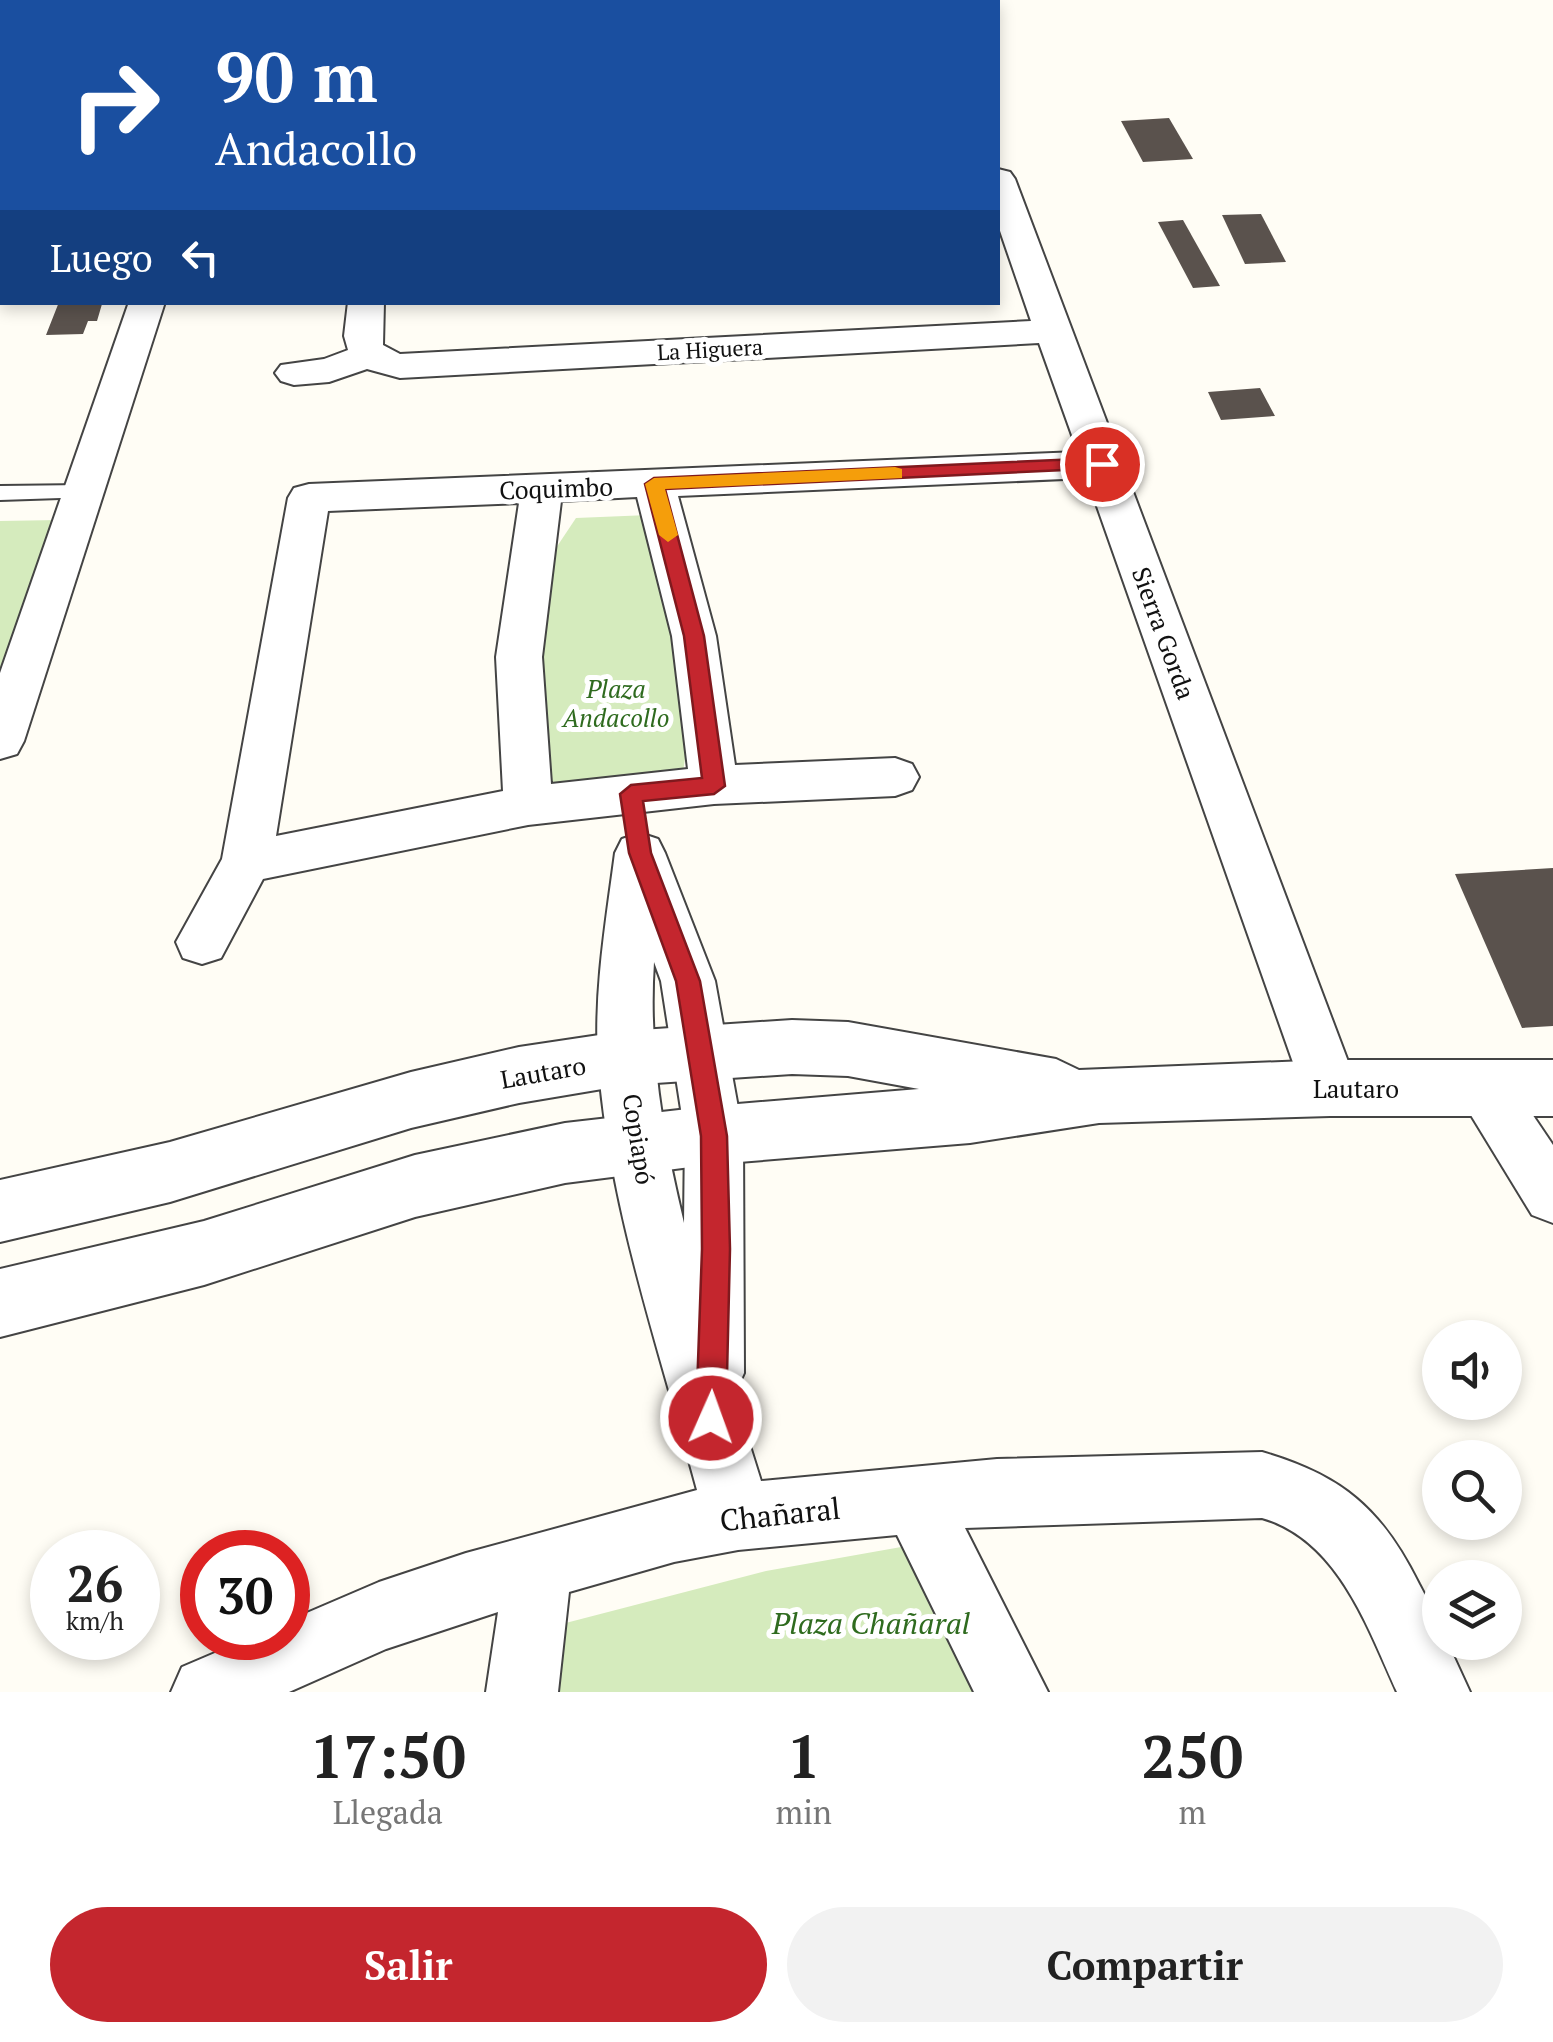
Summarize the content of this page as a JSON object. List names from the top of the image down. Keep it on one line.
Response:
{"streets":{"street":["La Higuera","Coquimbo","Sierra Gorda","Lautaro","Copiapó","Chañaral"]},"crossings":[["La Higuera","Sierra Gorda"],["Coquimbo","Sierra Gorda"],["Sierra Gorda","Lautaro"],["Lautaro","Copiapó"],["Copiapó","Chañaral"]],"parks":["Plaza Andacollo","Plaza Chañaral"],"page":{"turn":["90 m","Andacollo"],"then":"Luego","speed":"26 km/h","limit":"30","eta":["17:50","Llegada","1","min","250","m"],"buttons":["Salir","Compartir"]}}
